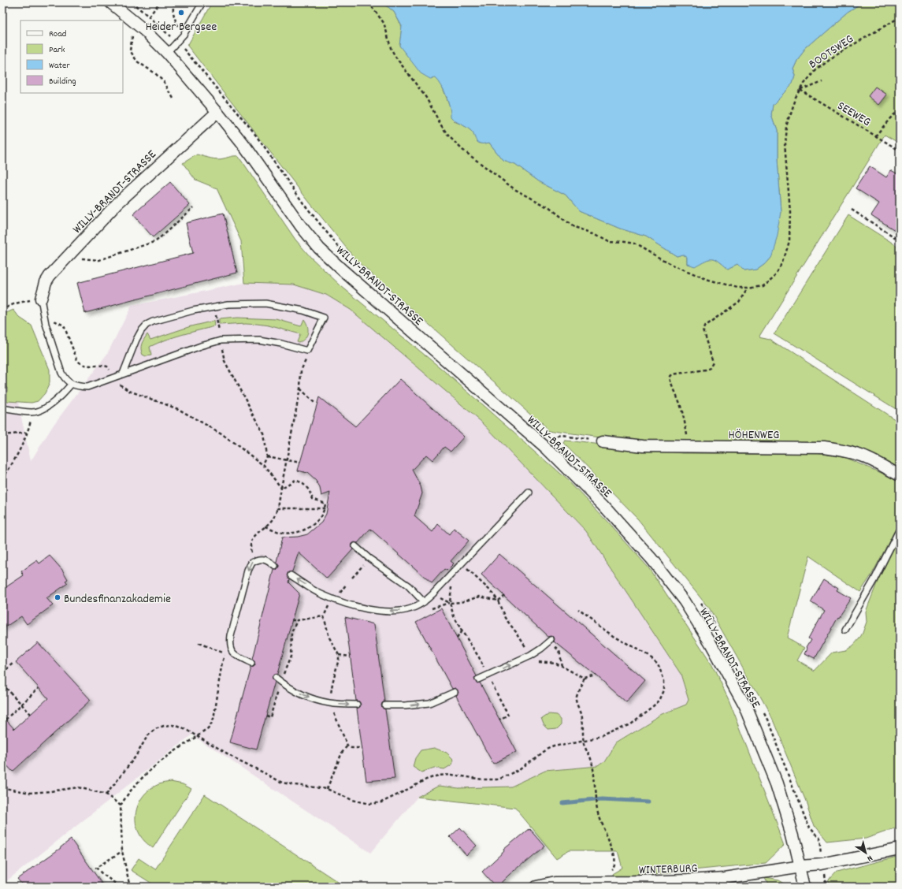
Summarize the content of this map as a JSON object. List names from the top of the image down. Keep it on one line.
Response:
{"streets":{"street":["WILLY-BRANDT-STRASSE","HÖHENWEG","WINTERBURG"],"path":["BOOTSWEG","SEEWEG"]},"crossings":[["BOOTSWEG","SEEWEG"],["WILLY-BRANDT-STRASSE","WINTERBURG"]],"places":["Heider Bergsee","Bundesfinanzakademie"],"legend":["Road","Park","Water","Building"],"north":"bottom right"}
